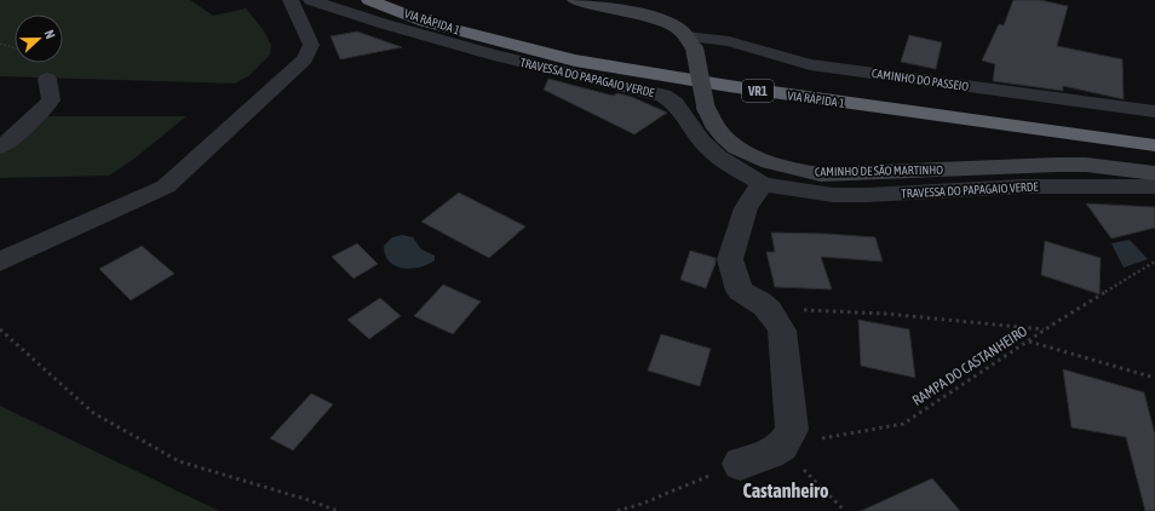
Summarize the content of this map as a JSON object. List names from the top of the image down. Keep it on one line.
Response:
{"streets":{"highway":["VIA RÁPIDA 1","VR1"],"street":["TRAVESSA DO PAPAGAIO VERDE","CAMINHO DO PASSEIO","CAMINHO DE SÃO MARTINHO"],"path":["RAMPA DO CASTANHEIRO"]},"crossings":[["CAMINHO DO PASSEIO","CAMINHO DE SÃO MARTINHO"]],"districts":["Castanheiro"],"north":"right"}
